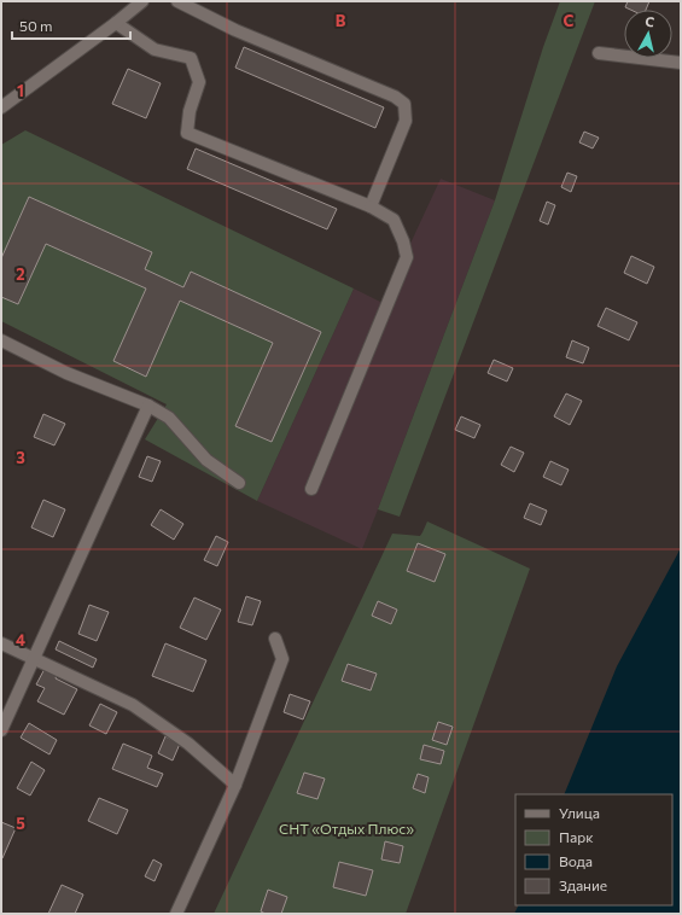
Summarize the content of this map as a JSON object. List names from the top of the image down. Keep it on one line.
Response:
{"parks":["СНТ «Отдых Плюс»"],"legend":["Улица","Парк","Вода","Здание"],"scale_bar":"50 m","north":"top","grid":{"columns":["B","C"],"rows":["1","2","3","4","5"]}}
